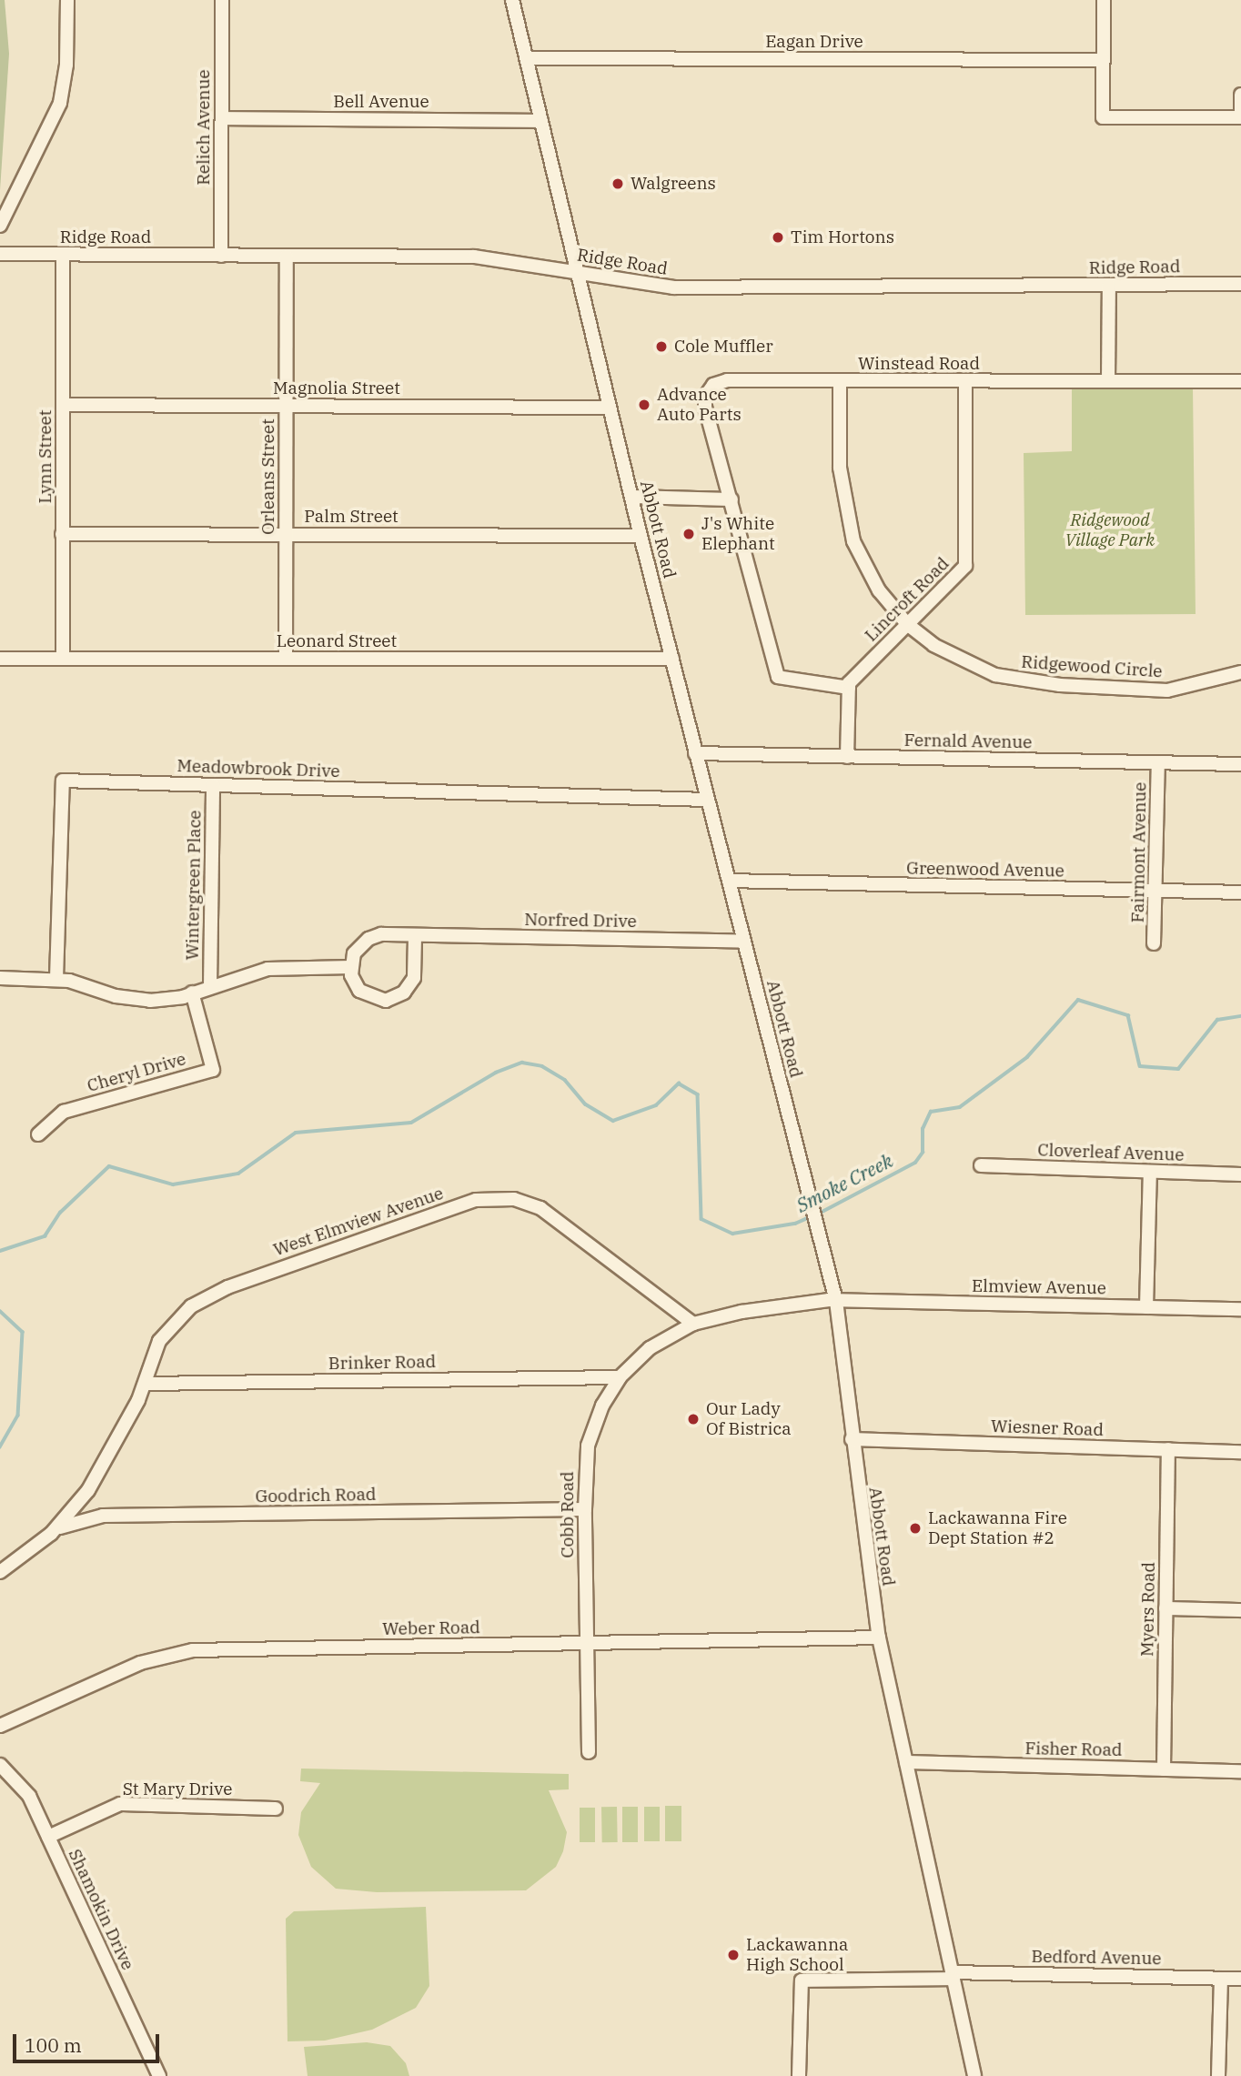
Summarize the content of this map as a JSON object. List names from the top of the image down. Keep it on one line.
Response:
{"streets":{"street":["Eagan Drive","Bell Avenue","Relich Avenue","Ridge Road","Winstead Road","Magnolia Street","Lynn Street","Orleans Street","Palm Street","Abbott Road","Lincroft Road","Leonard Street","Ridgewood Circle","Fernald Avenue","Meadowbrook Drive","Fairmont Avenue","Greenwood Avenue","Wintergreen Place","Norfred Drive","Cheryl Drive","Cloverleaf Avenue","West Elmview Avenue","Elmview Avenue","Brinker Road","Wiesner Road","Goodrich Road","Cobb Road","Myers Road","Weber Road","Fisher Road","St Mary Drive","Shamokin Drive","Bedford Avenue"]},"crossings":[["Eagan Drive","Abbott Road"],["Bell Avenue","Relich Avenue"],["Bell Avenue","Abbott Road"],["Relich Avenue","Ridge Road"],["Ridge Road","Lynn Street"],["Ridge Road","Orleans Street"],["Ridge Road","Abbott Road"],["Winstead Road","Lincroft Road"],["Winstead Road","Ridgewood Circle"],["Magnolia Street","Lynn Street"],["Magnolia Street","Orleans Street"],["Magnolia Street","Abbott Road"],["Lynn Street","Palm Street"],["Lynn Street","Leonard Street"],["Orleans Street","Palm Street"],["Orleans Street","Leonard Street"],["Palm Street","Abbott Road"],["Abbott Road","Leonard Street"],["Abbott Road","Fernald Avenue"],["Abbott Road","Meadowbrook Drive"],["Abbott Road","Greenwood Avenue"],["Abbott Road","Norfred Drive"],["Abbott Road","Elmview Avenue"],["Abbott Road","Wiesner Road"],["Abbott Road","Weber Road"],["Abbott Road","Fisher Road"],["Abbott Road","Bedford Avenue"],["Lincroft Road","Ridgewood Circle"],["Fernald Avenue","Fairmont Avenue"],["Meadowbrook Drive","Wintergreen Place"],["Fairmont Avenue","Greenwood Avenue"],["West Elmview Avenue","Brinker Road"],["West Elmview Avenue","Goodrich Road"],["West Elmview Avenue","Cobb Road"],["Brinker Road","Cobb Road"],["Wiesner Road","Myers Road"],["Goodrich Road","Cobb Road"],["Cobb Road","Weber Road"],["Myers Road","Fisher Road"],["St Mary Drive","Shamokin Drive"]],"water":["Smoke Creek"],"parks":["Ridgewood Village Park"],"places":["Walgreens","Tim Hortons","Cole Muffler","Advance Auto Parts","J's White Elephant","Our Lady Of Bistrica","Lackawanna Fire Dept Station #2","Lackawanna High School"],"scale_bar":"100 m"}
